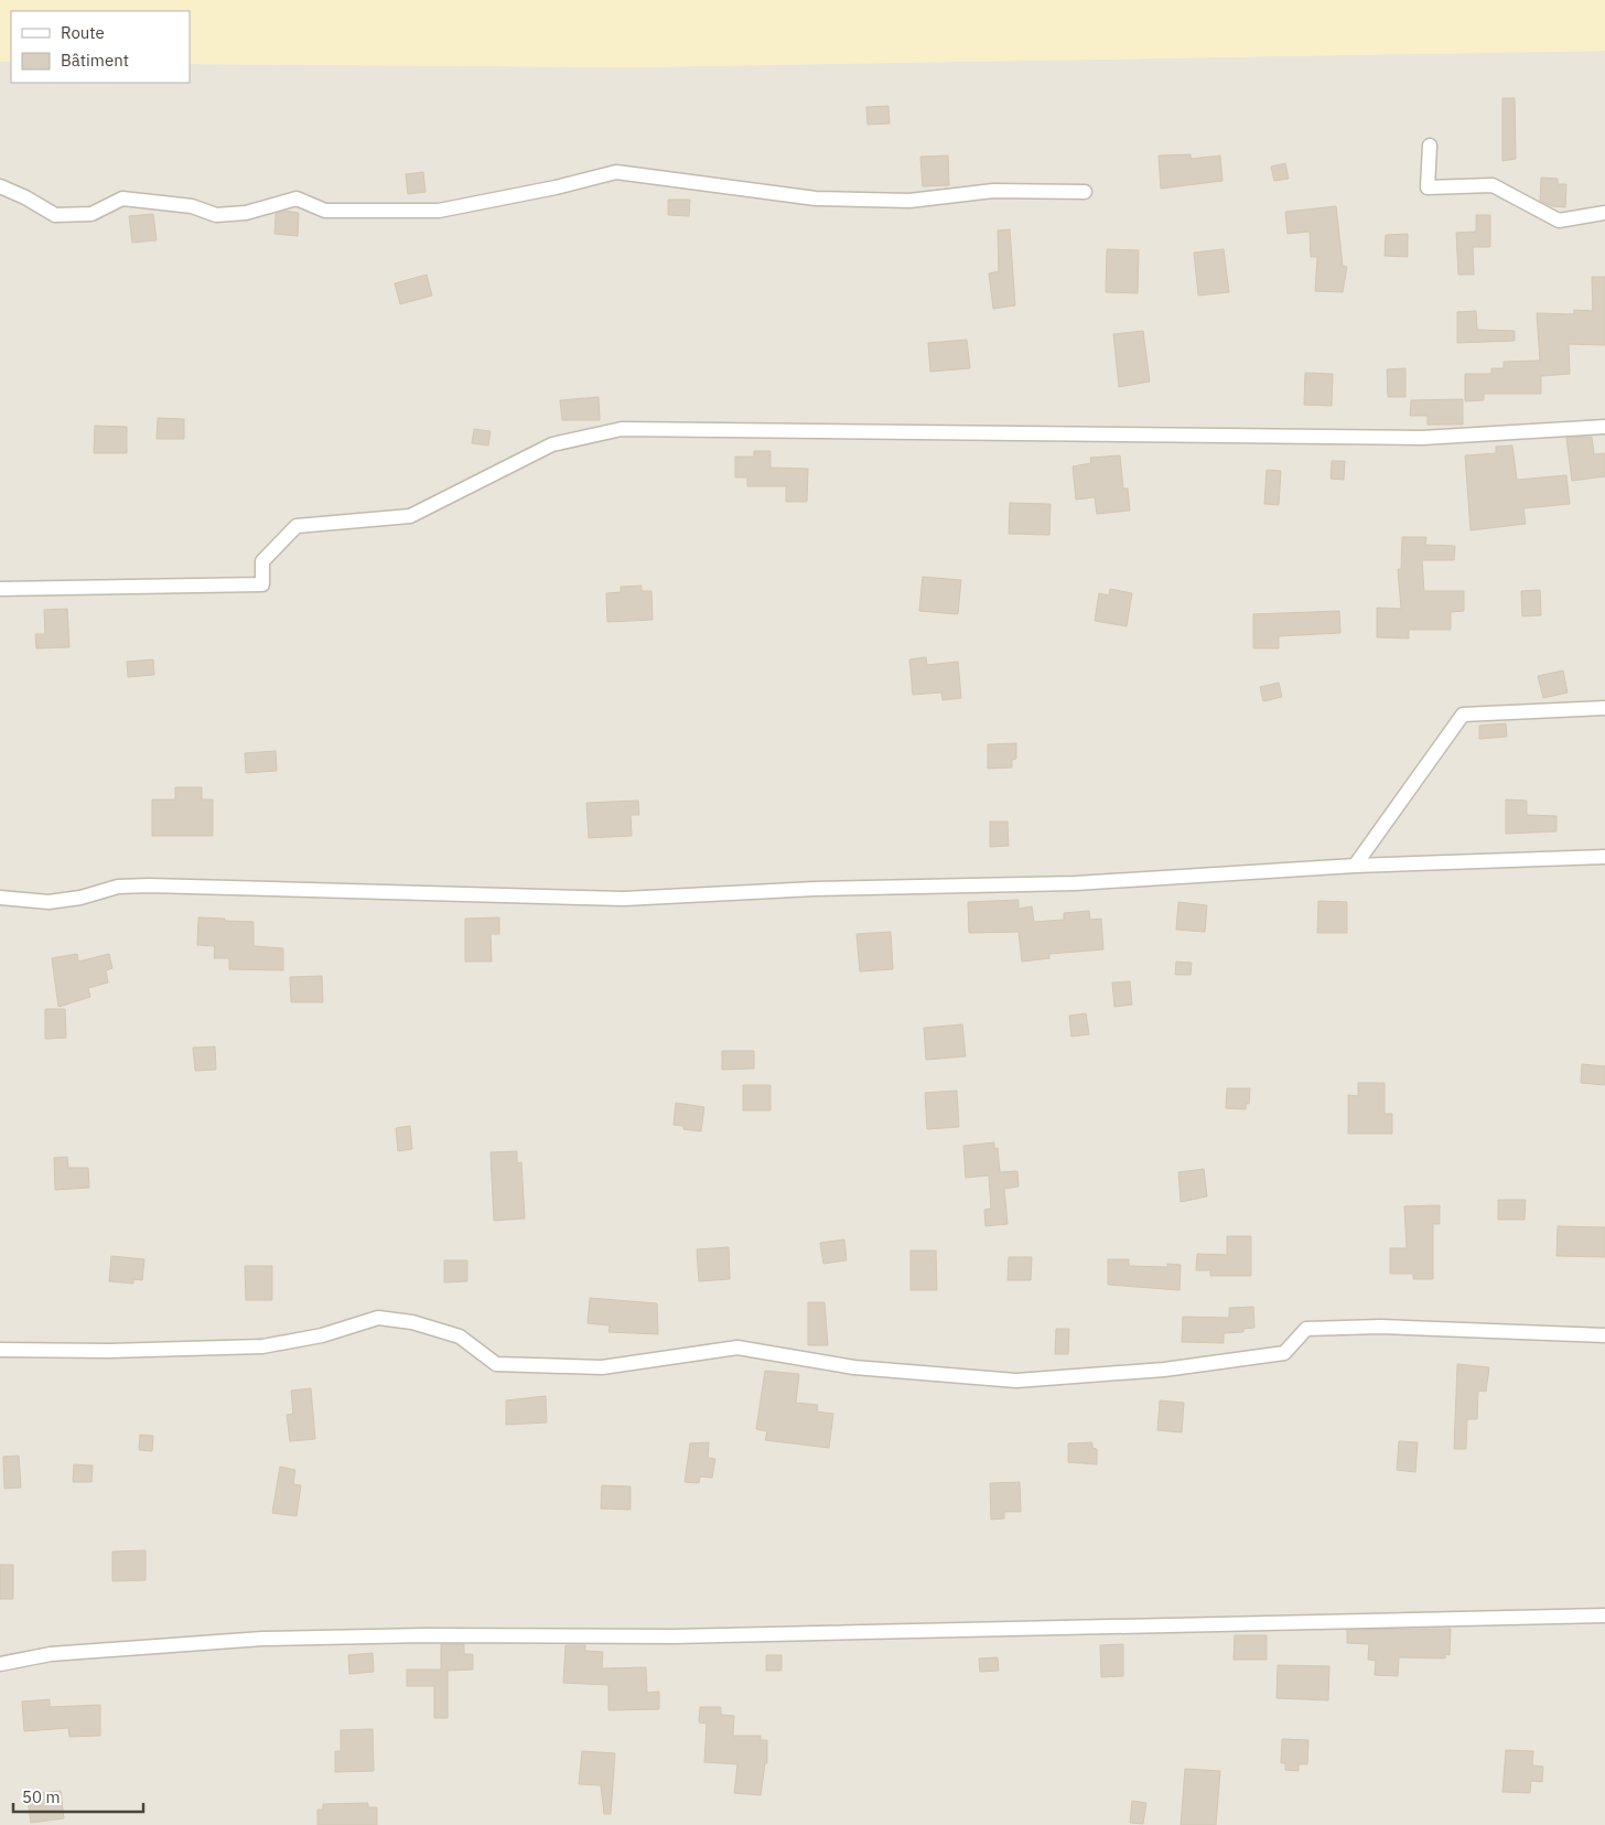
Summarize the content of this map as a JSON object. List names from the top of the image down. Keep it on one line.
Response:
{"legend":["Route","Bâtiment"],"scale_bar":"50 m"}
